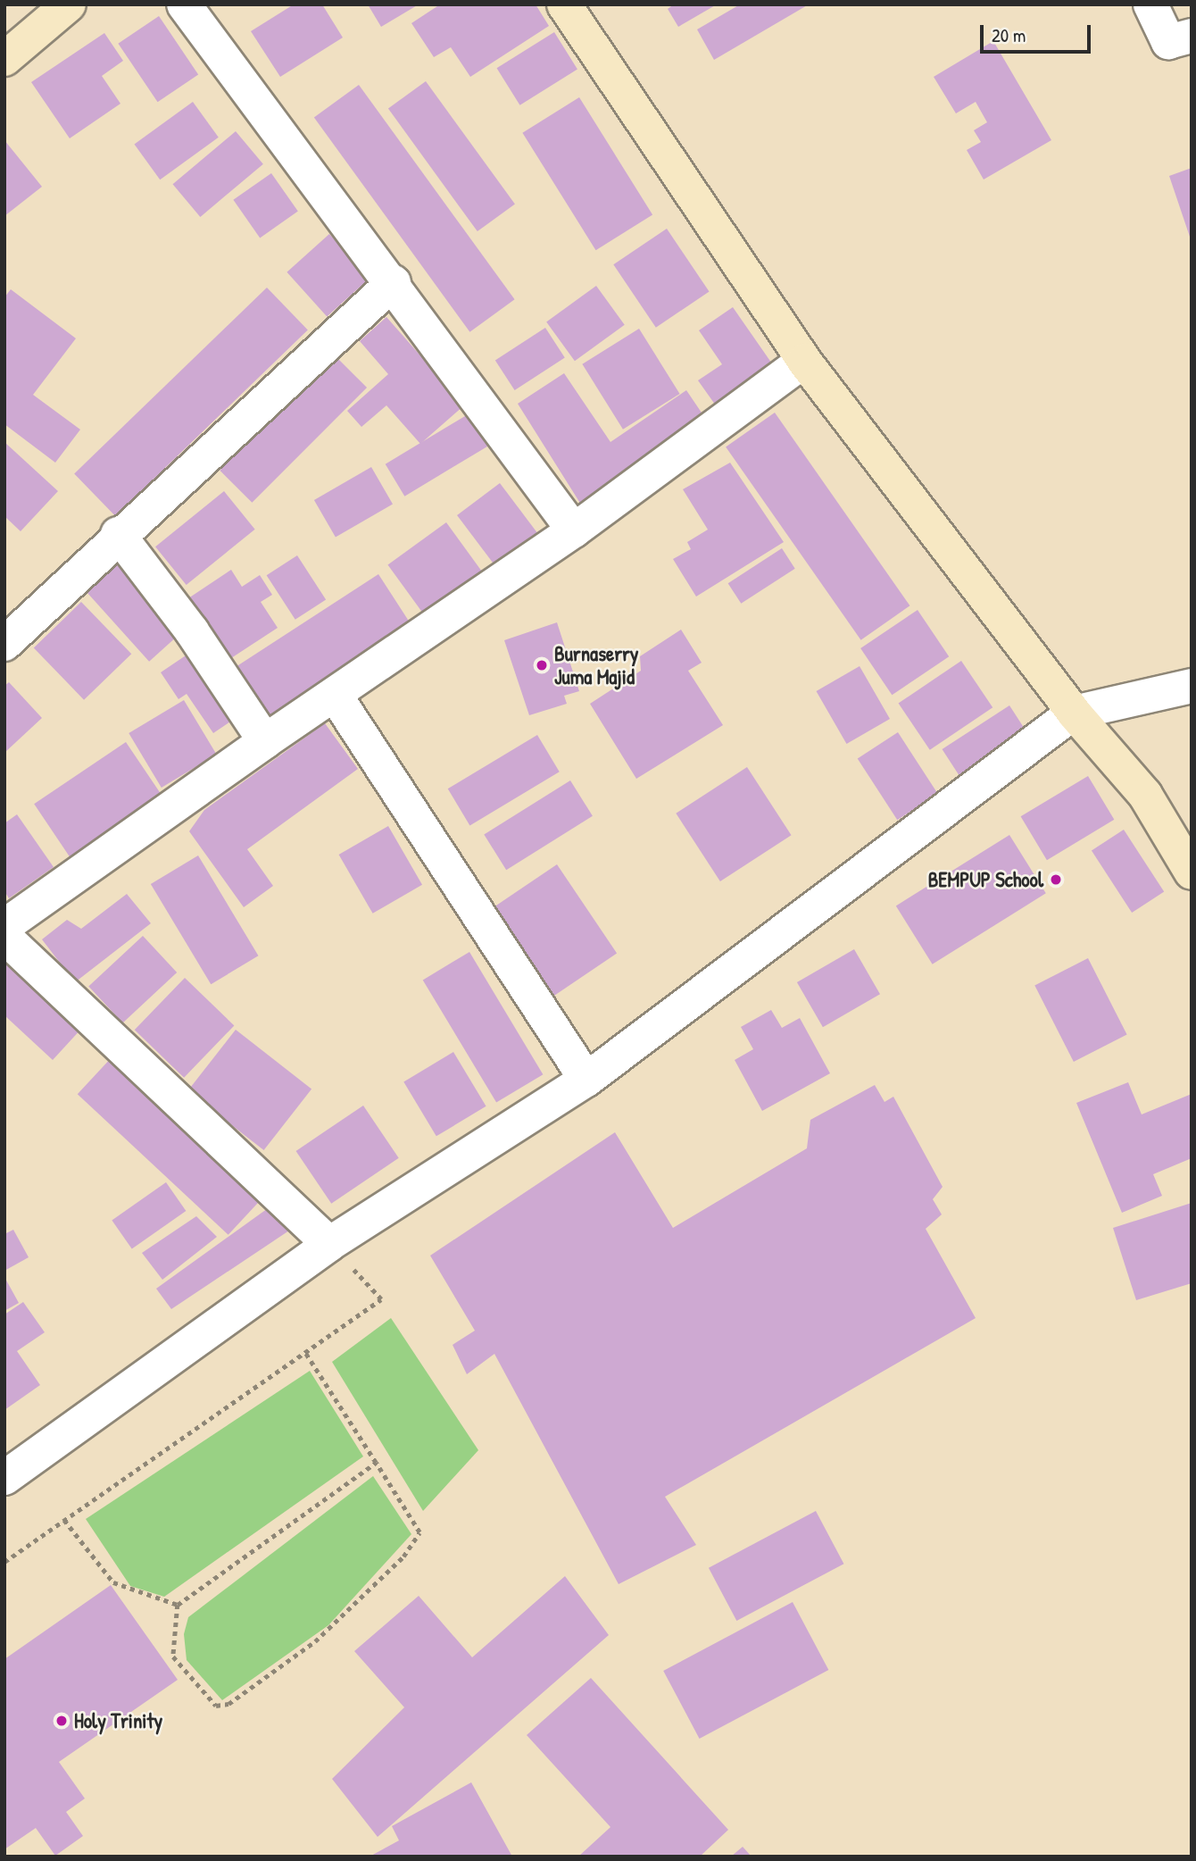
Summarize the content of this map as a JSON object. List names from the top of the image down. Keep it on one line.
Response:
{"places":["Burnaserry Juma Majid","BEMPUP School","Holy Trinity"],"scale_bar":"20 m"}
